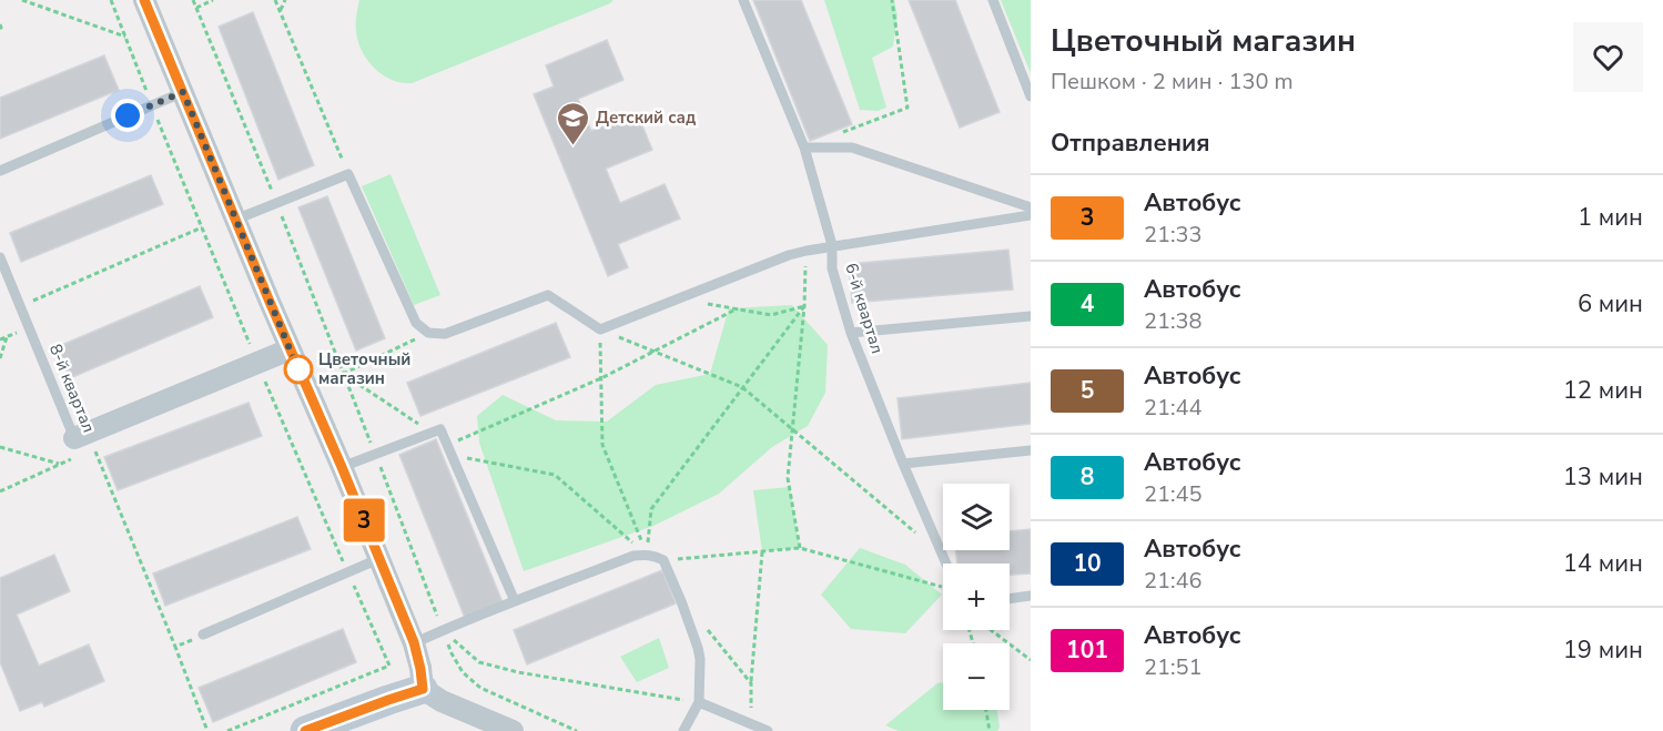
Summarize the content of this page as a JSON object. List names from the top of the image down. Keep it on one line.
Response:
{"streets":{"lane":["6-й квартал","8-й квартал"]},"places":{"school or university":["Детский сад"],"other":["Цветочный магазин"]},"lines":["bus line 3"],"page":{"on_map":"3","heading":[["Цветочный магазин","Пешком · 2 мин · 130 m"],"Отправления"],"list":[{"mark":"3","name":"Автобус","note":"21:33","value":"1 мин"},{"mark":"4","name":"Автобус","note":"21:38","value":"6 мин"},{"mark":"5","name":"Автобус","note":"21:44","value":"12 мин"},{"mark":"8","name":"Автобус","note":"21:45","value":"13 мин"},{"mark":"10","name":"Автобус","note":"21:46","value":"14 мин"},{"mark":"101","name":"Автобус","note":"21:51","value":"19 мин"}],"map_buttons":["+","−"]}}
